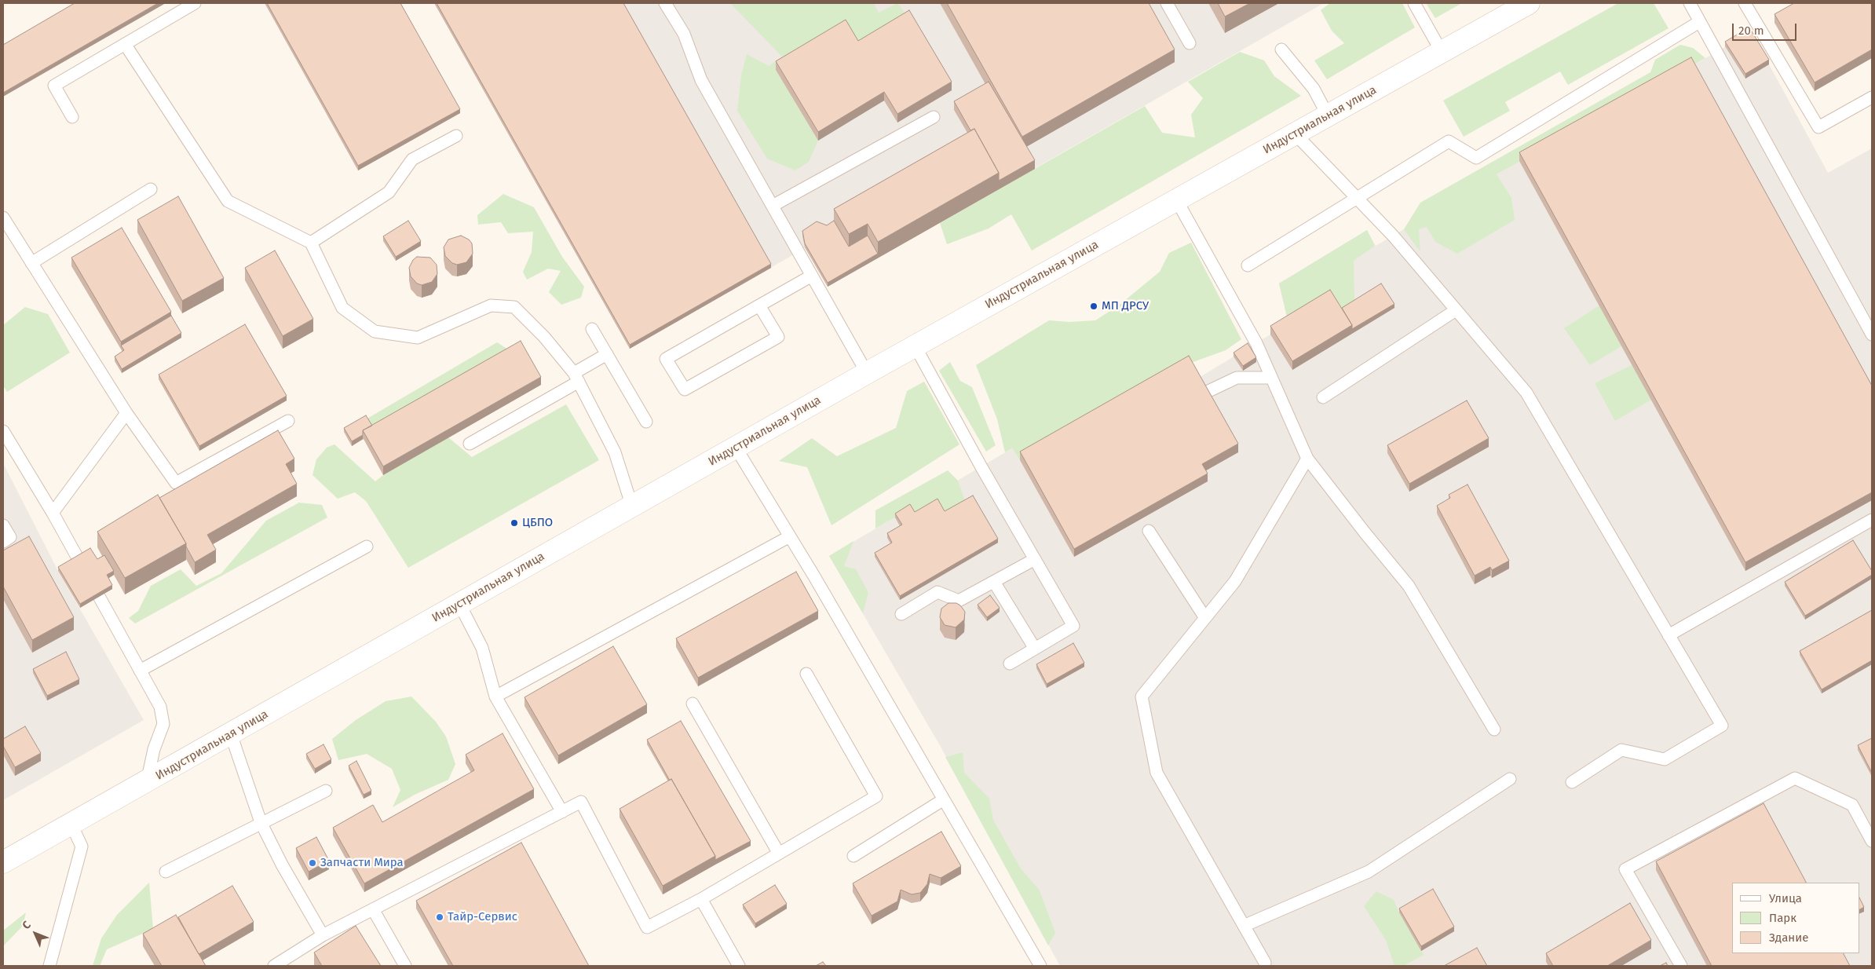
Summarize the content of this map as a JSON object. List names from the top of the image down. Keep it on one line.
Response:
{"streets":{"main road":["Индустриальная улица"]},"places":["МП ДРСУ","ЦБПО","Запчасти Мира","Тайр-Сервис"],"legend":["Улица","Парк","Здание"],"scale_bar":"20 m","north":"top left"}
